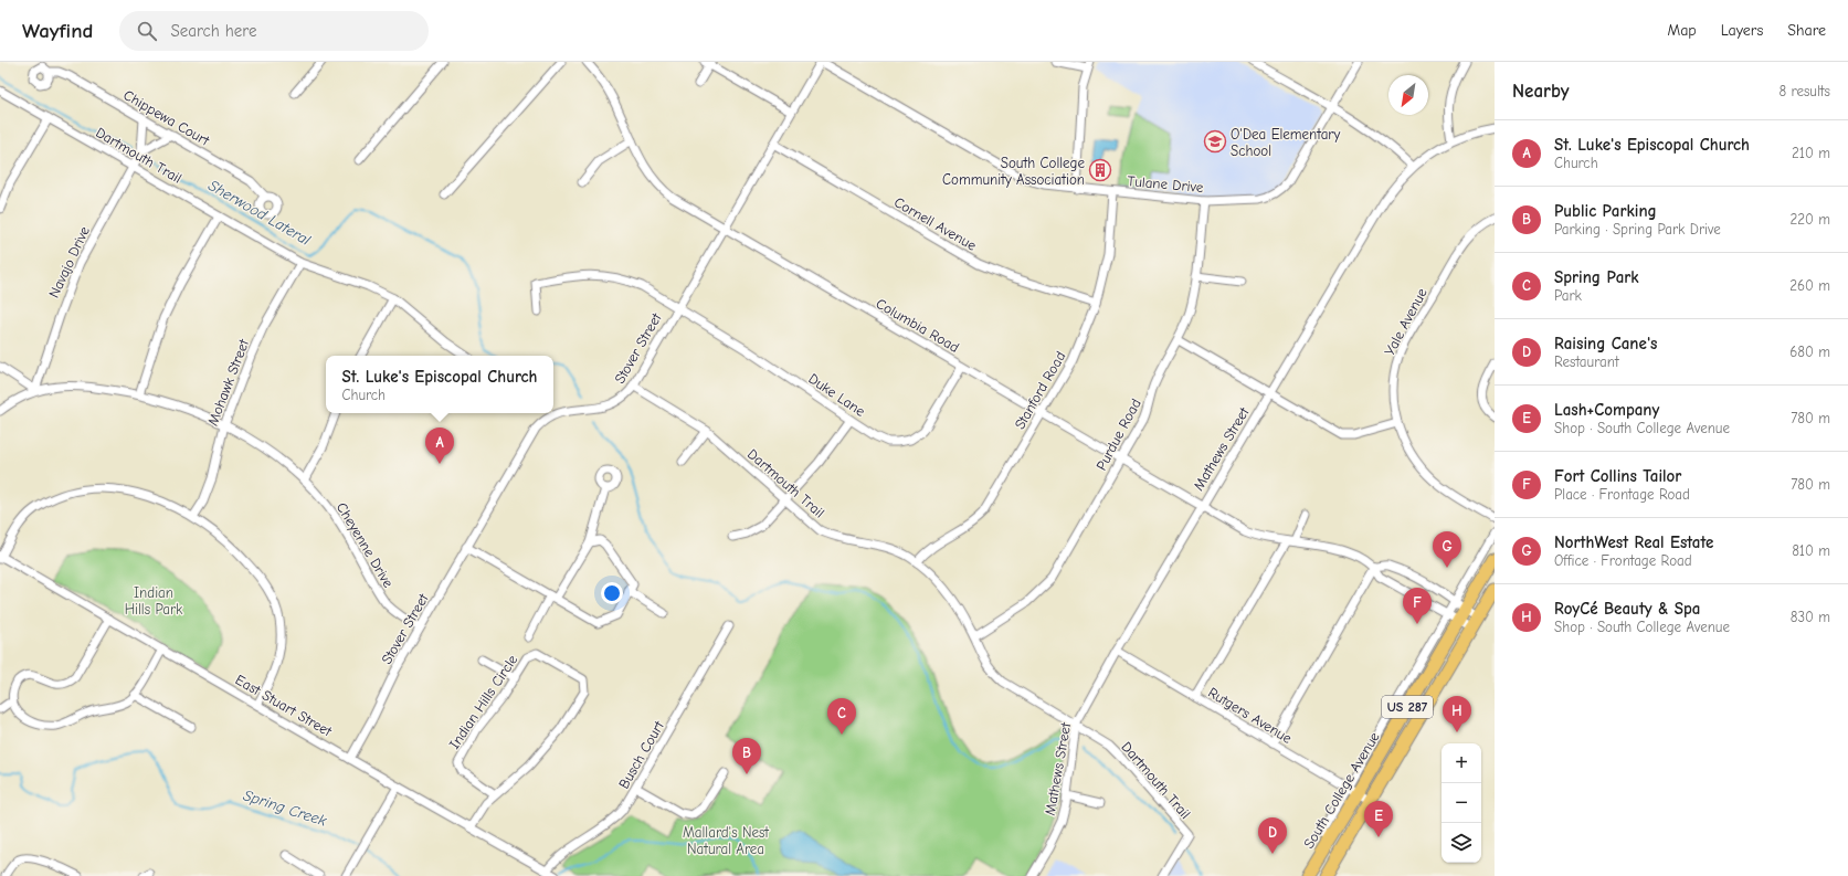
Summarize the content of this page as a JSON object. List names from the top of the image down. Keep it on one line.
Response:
{"streets":{"highway":["US 287","South College Avenue"],"street":["Chippewa Court","Dartmouth Trail","Tulane Drive","Cornell Avenue","Navajo Drive","Yale Avenue","Columbia Road","Stover Street","Mohawk Street","Stanford Road","Duke Lane","Purdue Road","Mathews Street","Cheyenne Drive","Indian Hills Circle","East Stuart Street","Rutgers Avenue","Busch Court"]},"crossings":[["Chippewa Court","Navajo Drive"],["Dartmouth Trail","Navajo Drive"],["Dartmouth Trail","Stover Street"],["Dartmouth Trail","Mohawk Street"],["Dartmouth Trail","Stanford Road"],["Dartmouth Trail","Purdue Road"],["Dartmouth Trail","Mathews Street"],["Tulane Drive","Stover Street"],["Tulane Drive","Stanford Road"],["Tulane Drive","Purdue Road"],["Cornell Avenue","Stover Street"],["Cornell Avenue","Stanford Road"],["Navajo Drive","Cheyenne Drive"],["Columbia Road","Stover Street"],["Columbia Road","Stanford Road"],["Columbia Road","Duke Lane"],["Columbia Road","Purdue Road"],["Columbia Road","Mathews Street"],["Columbia Road","US 287"],["Columbia Road","South College Avenue"],["Stover Street","Duke Lane"],["Stover Street","Cheyenne Drive"],["Stover Street","East Stuart Street"],["Mohawk Street","Cheyenne Drive"],["Mathews Street","Rutgers Avenue"],["Indian Hills Circle","East Stuart Street"],["East Stuart Street","Busch Court"],["US 287","Rutgers Avenue"],["Rutgers Avenue","South College Avenue"]],"water":["Sherwood Lateral","Spring Creek"],"parks":["Indian Hills Park","Mallard's Nest Natural Area"],"places":{"school or university":["O'Dea Elementary School"],"building":["South College Community Association"]},"north":"bottom left","page":{"header":"Wayfind","search":"Search here","nav":["Map","Layers","Share"],"heading":["Nearby","8 results"],"list":[{"mark":"A","name":"St. Luke's Episcopal Church","note":"Church","value":"210 m"},{"mark":"B","name":"Public Parking","note":"Parking · Spring Park Drive","value":"220 m"},{"mark":"C","name":"Spring Park","note":"Park","value":"260 m"},{"mark":"D","name":"Raising Cane's","note":"Restaurant","value":"680 m"},{"mark":"E","name":"Lash+Company","note":"Shop · South College Avenue","value":"780 m"},{"mark":"F","name":"Fort Collins Tailor","note":"Place · Frontage Road","value":"780 m"},{"mark":"G","name":"NorthWest Real Estate","note":"Office · Frontage Road","value":"810 m"},{"mark":"H","name":"RoyCé Beauty & Spa","note":"Shop · South College Avenue","value":"830 m"}],"popup":["St. Luke's Episcopal Church","Church"],"pins":["A","G","F","H","C","B","E","D"],"map_buttons":["+","−"]}}
